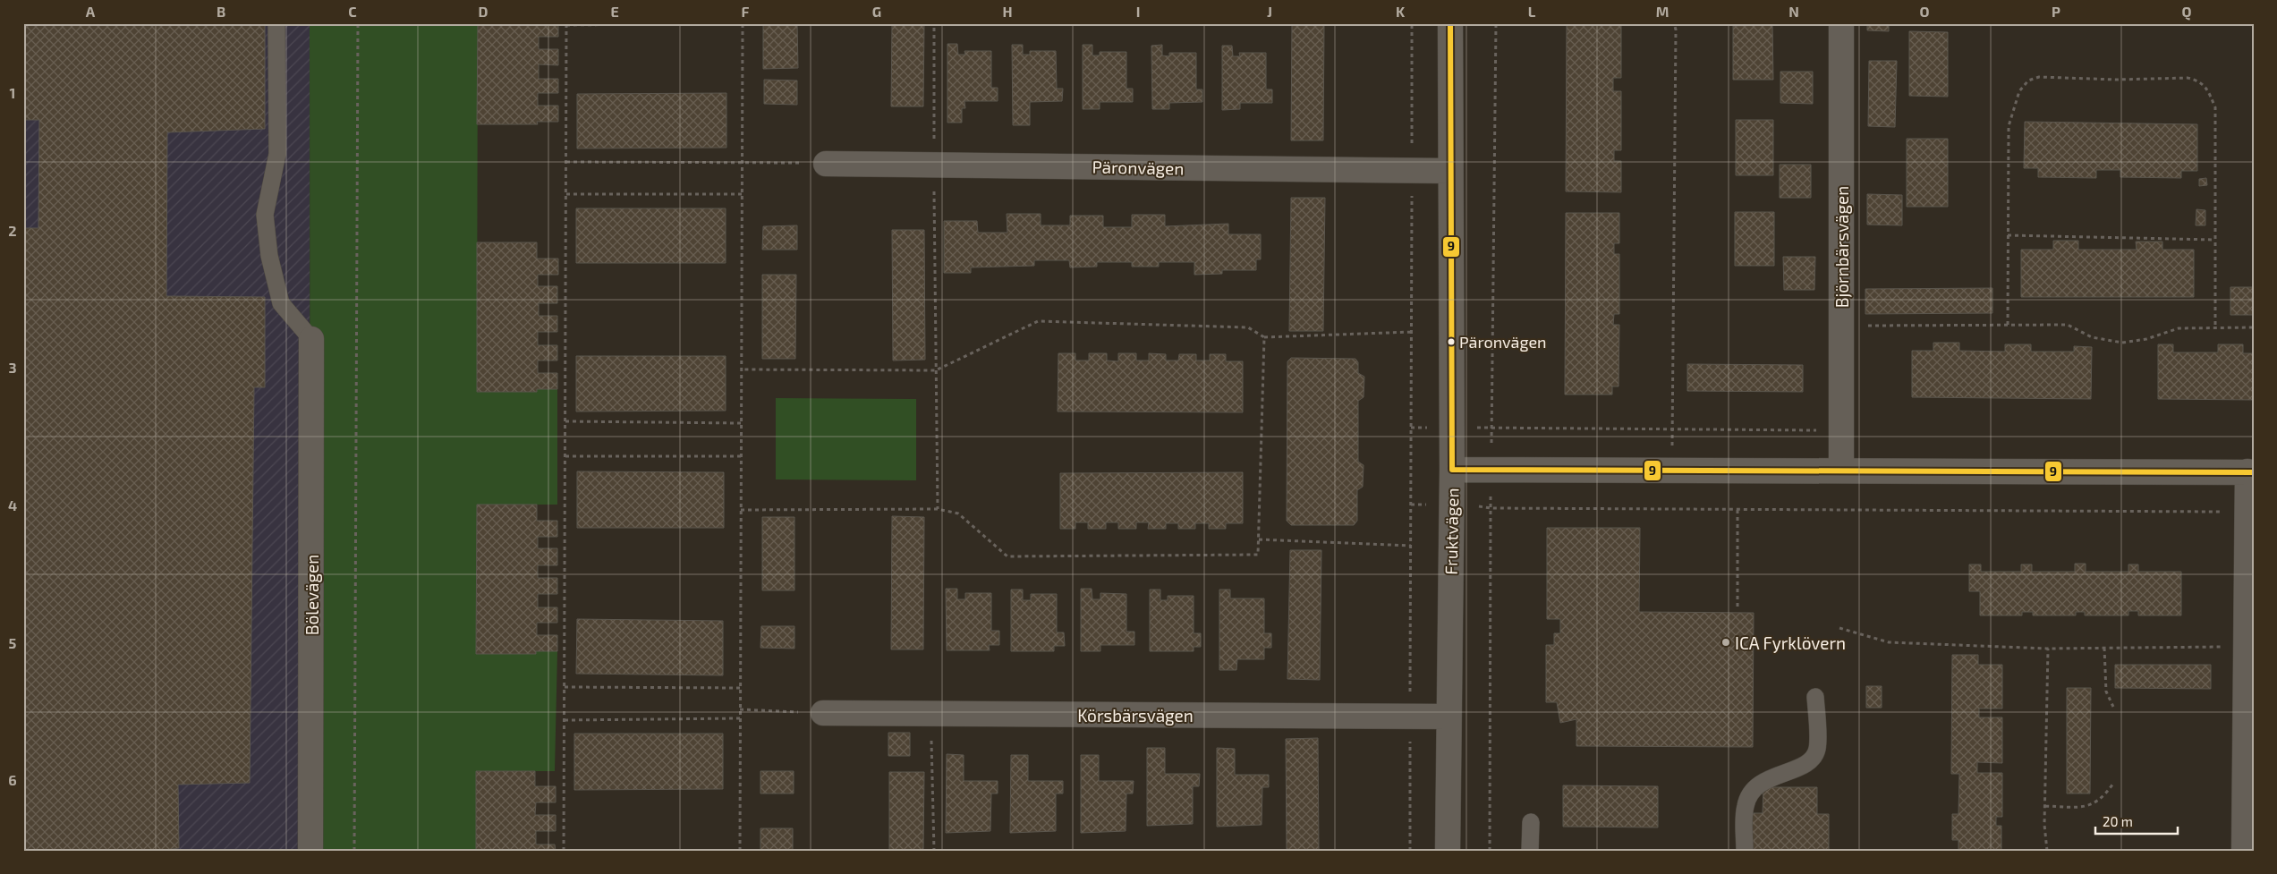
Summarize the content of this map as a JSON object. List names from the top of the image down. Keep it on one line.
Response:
{"streets":{"street":["Päronvägen","Björnbärsvägen","Fruktvägen","Bölevägen","Körsbärsvägen"]},"crossings":[["Päronvägen","Fruktvägen"],["Fruktvägen","Körsbärsvägen"]],"places":["Päronvägen","ICA Fyrklövern"],"lines":["transit line 9"],"scale_bar":"20 m","grid":{"columns":["A","B","C","D","E","F","G","H","I","J","K","L","M","N","O","P","Q"],"rows":["1","2","3","4","5","6"]}}
